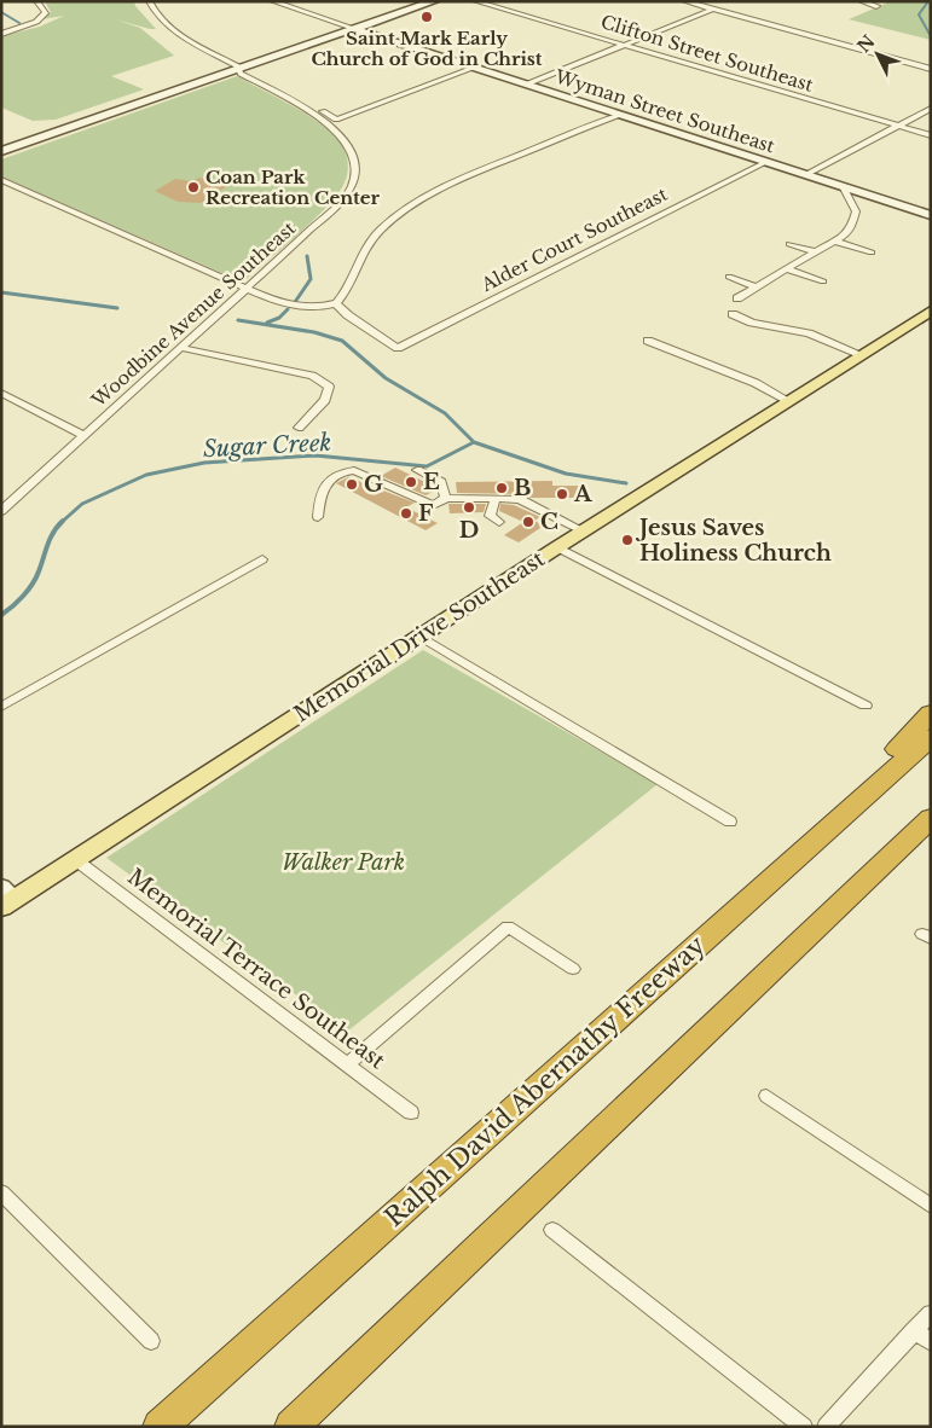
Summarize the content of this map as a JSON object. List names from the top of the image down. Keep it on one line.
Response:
{"streets":{"highway":["Ralph David Abernathy Freeway"],"main road":["Memorial Drive Southeast"],"street":["Clifton Street Southeast","Wyman Street Southeast","Alder Court Southeast","Woodbine Avenue Southeast","Memorial Terrace Southeast"]},"crossings":[["Wyman Street Southeast","Alder Court Southeast"],["Memorial Drive Southeast","Memorial Terrace Southeast"]],"water":["Sugar Creek"],"parks":["Walker Park"],"places":["Saint Mark Early Church of God in Christ","Coan Park Recreation Center","E","G","B","A","D","F","C","Jesus Saves Holiness Church"],"north":"top left"}
